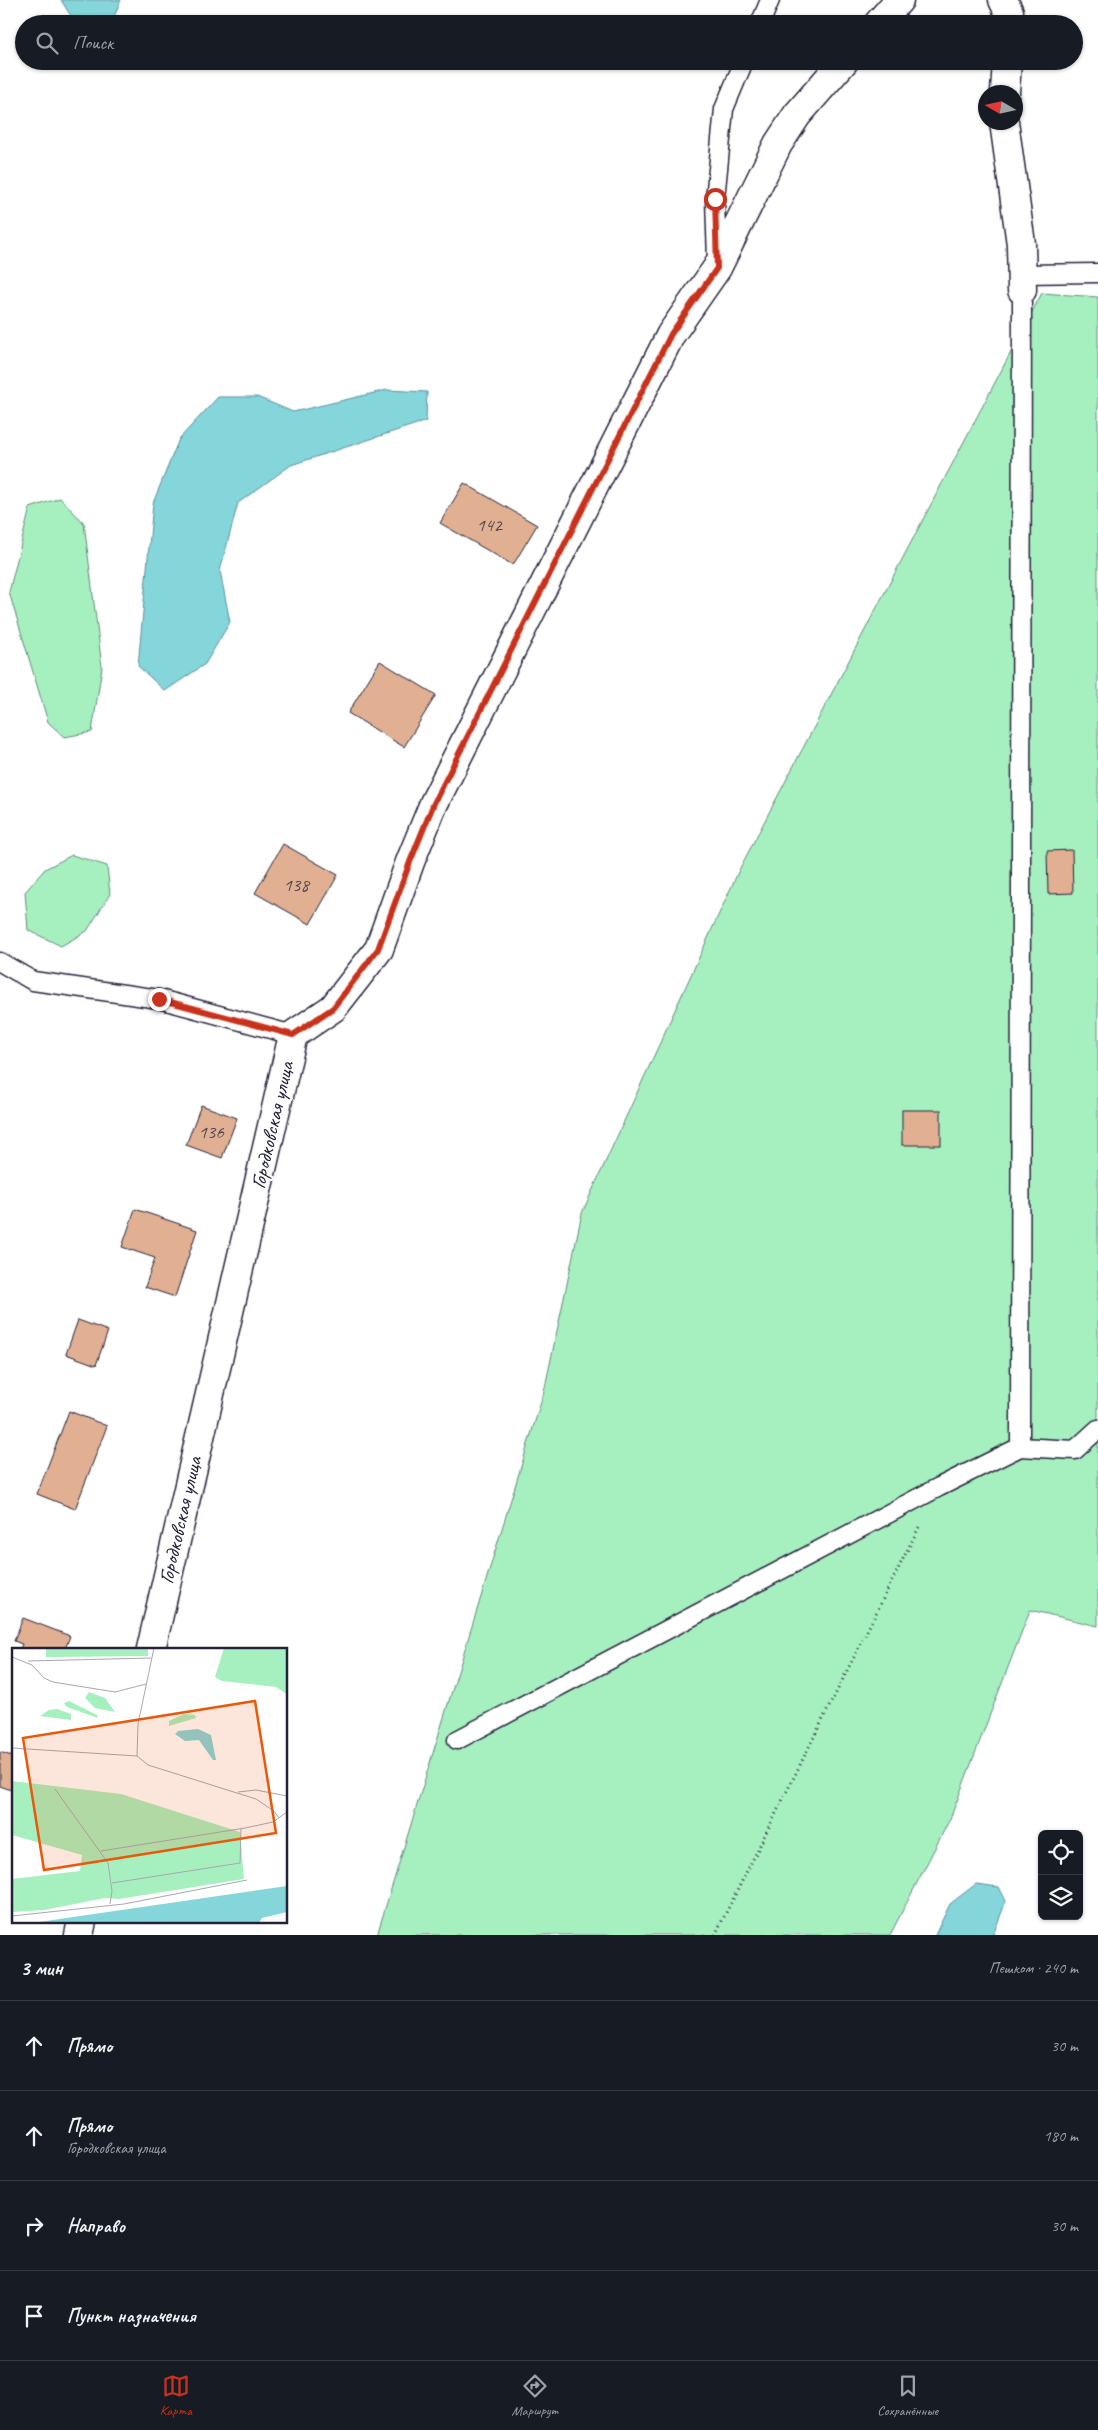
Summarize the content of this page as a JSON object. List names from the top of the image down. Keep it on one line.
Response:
{"streets":{"street":["Городковская улица"]},"house_numbers":["142","138","136"],"north":"left","page":{"search":"Поиск","heading":["3 мин","Пешком · 240 m"],"list":[["Прямо","30 m"],["Прямо","Городковская улица","180 m"],["Направо","30 m"],"Пункт назначения"],"nav":["Карта","Маршрут","Сохранённые"]}}
